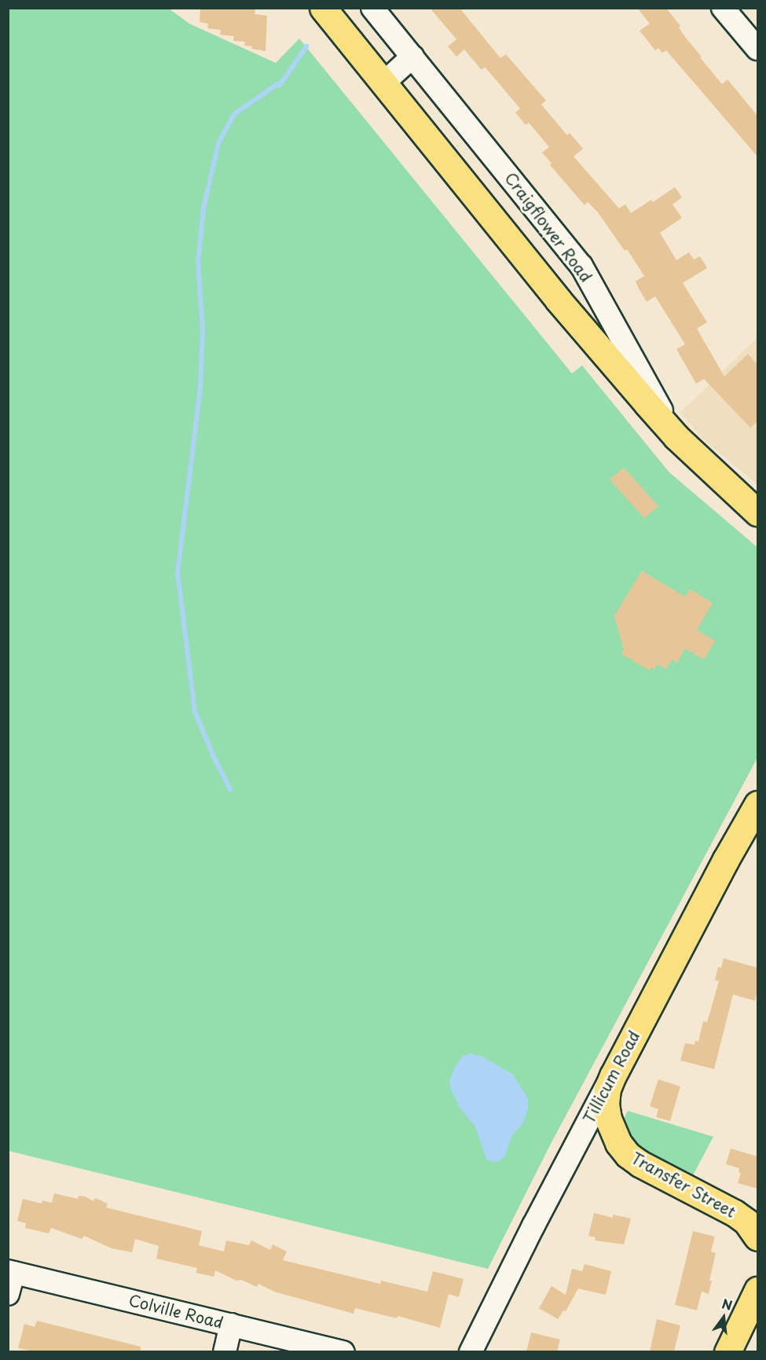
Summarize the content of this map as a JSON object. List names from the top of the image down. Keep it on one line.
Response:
{"streets":{"main road":["Craigflower Road","Tillicum Road","Transfer Street"],"street":["Colville Road"]},"crossings":[["Tillicum Road","Transfer Street"]],"north":"top"}
